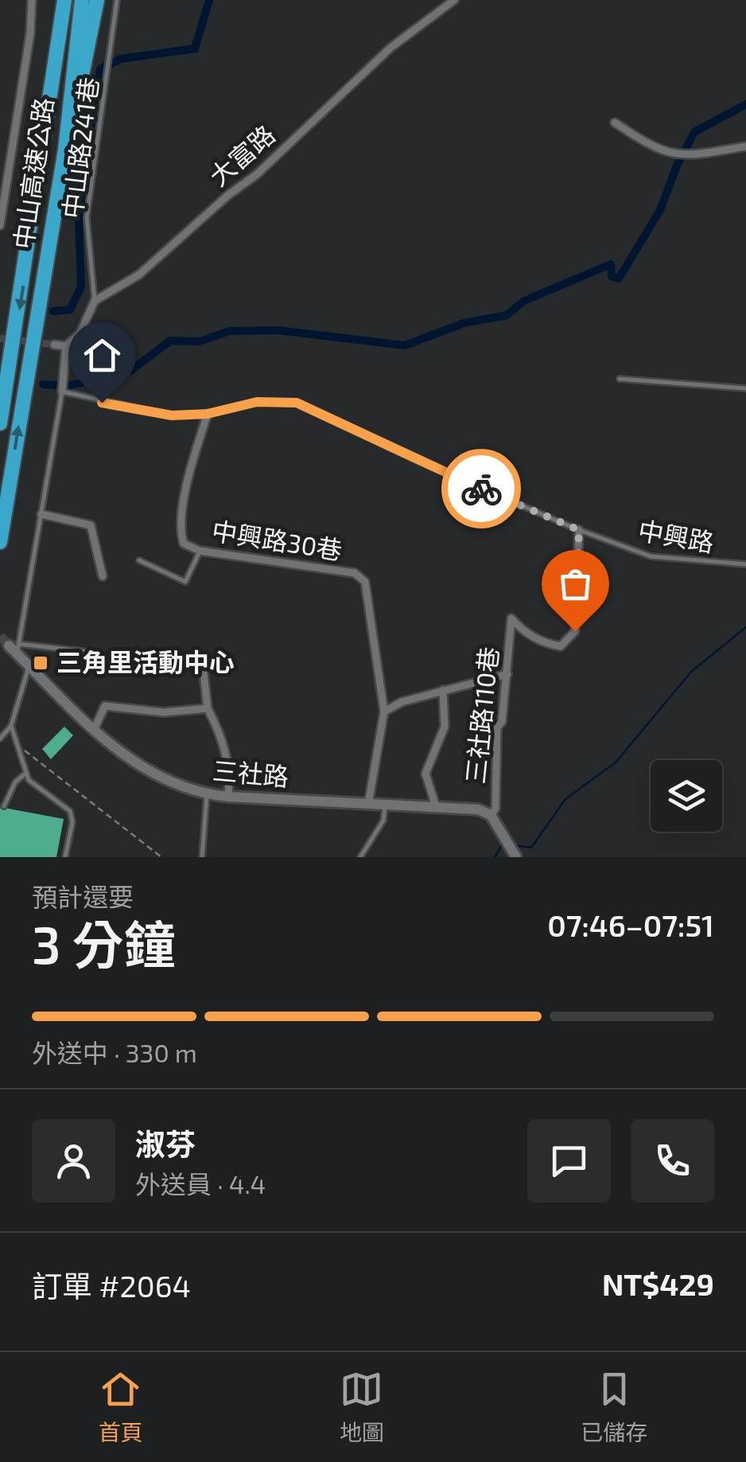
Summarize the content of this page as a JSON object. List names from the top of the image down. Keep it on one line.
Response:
{"streets":{"highway":["中山高速公路"],"street":["大富路","中興路30巷","三社路110巷","三社路"],"lane":["中山路241巷","中興路"]},"crossings":[["中山路241巷","大富路"],["中興路","中興路30巷"],["中興路","三社路110巷"],["中興路30巷","三社路"],["三社路110巷","三社路"]],"places":{"transit":["三角里活動中心"]},"page":{"heading":["3 分鐘","預計還要","07:46–07:51"],"panel":["淑芬","外送員 · 4.4","訂單 #2064","NT$429"],"bar":"外送中 · 330 m","tabs":["首頁","地圖","已儲存"]}}
